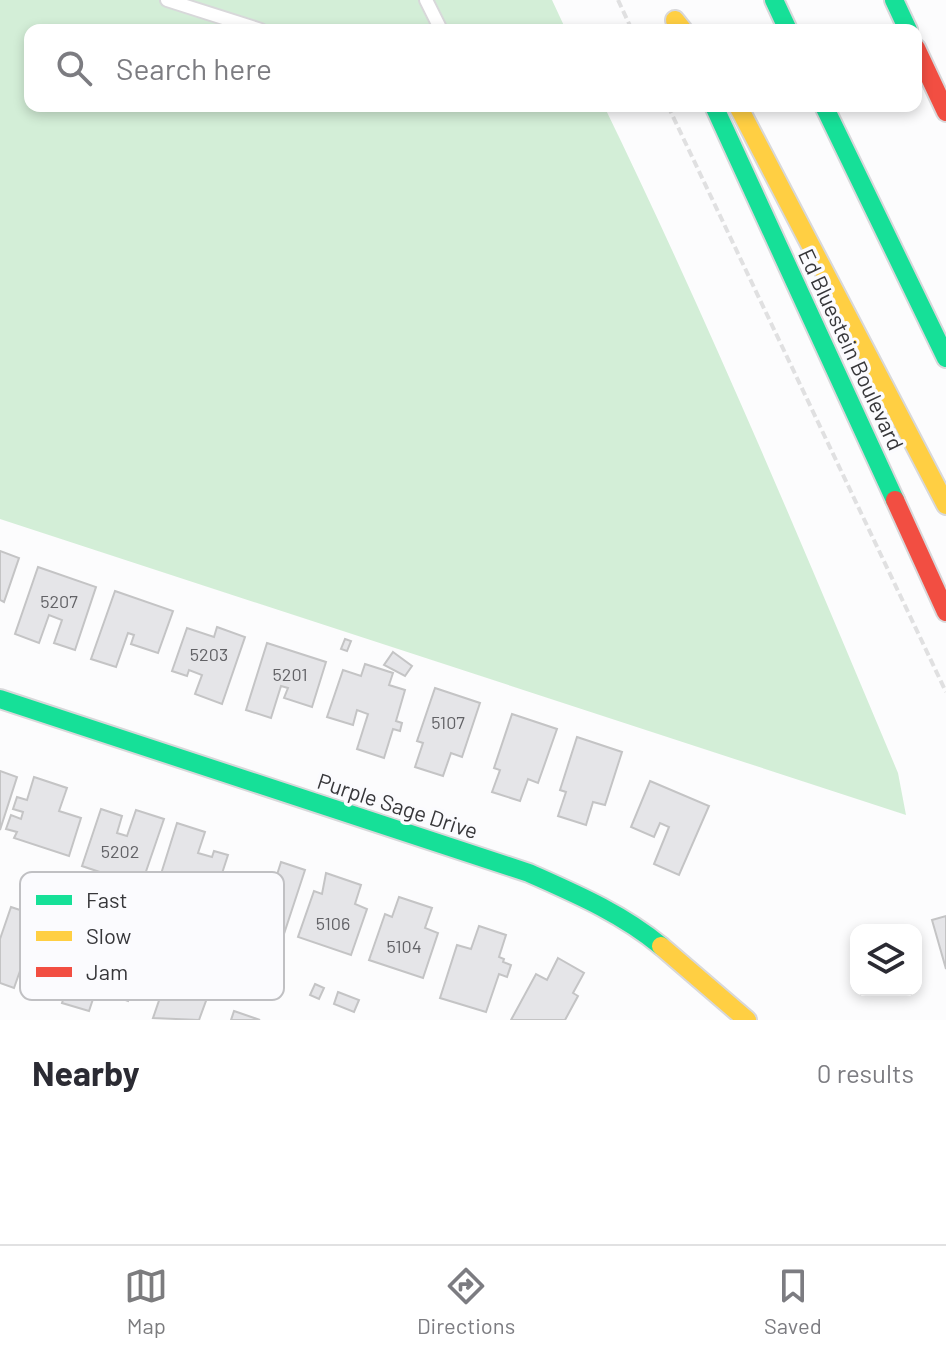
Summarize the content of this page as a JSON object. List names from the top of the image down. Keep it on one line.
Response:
{"streets":{"main road":["Ed Bluestein Boulevard","Purple Sage Drive"]},"house_numbers":["5207","5203","5201","5107","5202","5106","5104"],"legend":["Fast","Slow","Jam"],"page":{"search":"Search here","heading":["Nearby","0 results"],"nav":["Map","Directions","Saved"]}}
